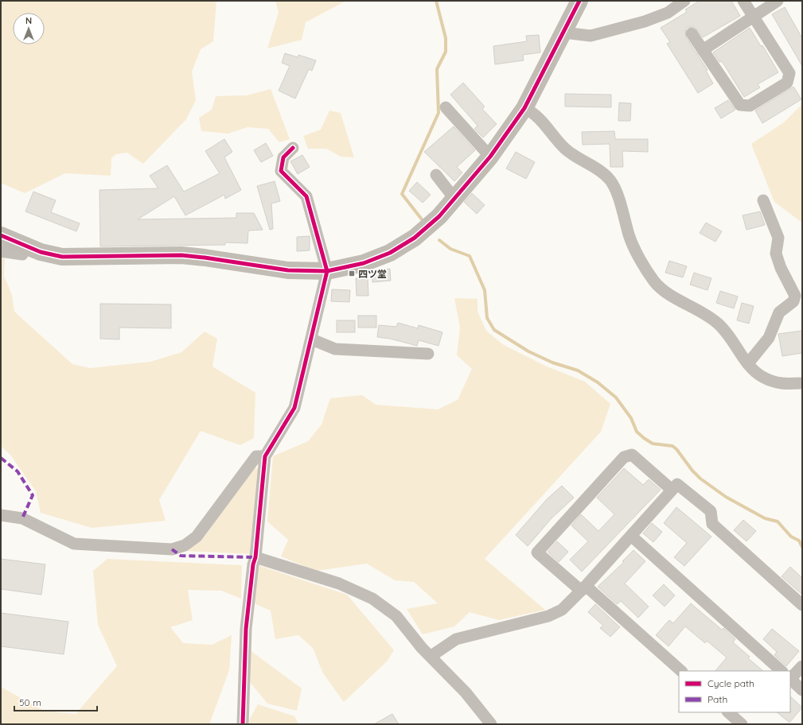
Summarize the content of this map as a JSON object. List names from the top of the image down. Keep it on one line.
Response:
{"places":{"transit":["四ツ堂"]},"legend":["Cycle path","Path"],"scale_bar":"50 m","north":"top"}
